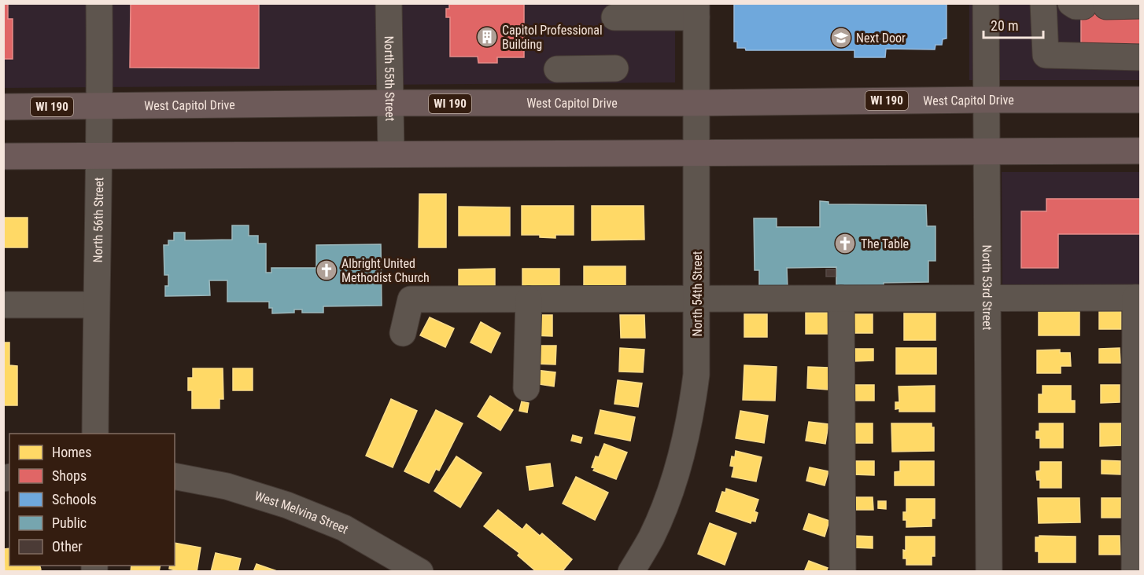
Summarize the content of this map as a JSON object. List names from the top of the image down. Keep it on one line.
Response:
{"streets":{"main road":["West Capitol Drive","WI 190"],"street":["North 55th Street","North 56th Street","North 53rd Street","North 54th Street","West Melvina Street"]},"crossings":[["North 55th Street","West Capitol Drive"],["West Capitol Drive","North 56th Street"],["West Capitol Drive","North 53rd Street"],["West Capitol Drive","North 54th Street"]],"places":{"building":["Capitol Professional Building"],"school or university":["Next Door"],"church":["The Table","Albright United Methodist Church"]},"legend":["Homes","Shops","Schools","Public","Other"],"scale_bar":"20 m"}
